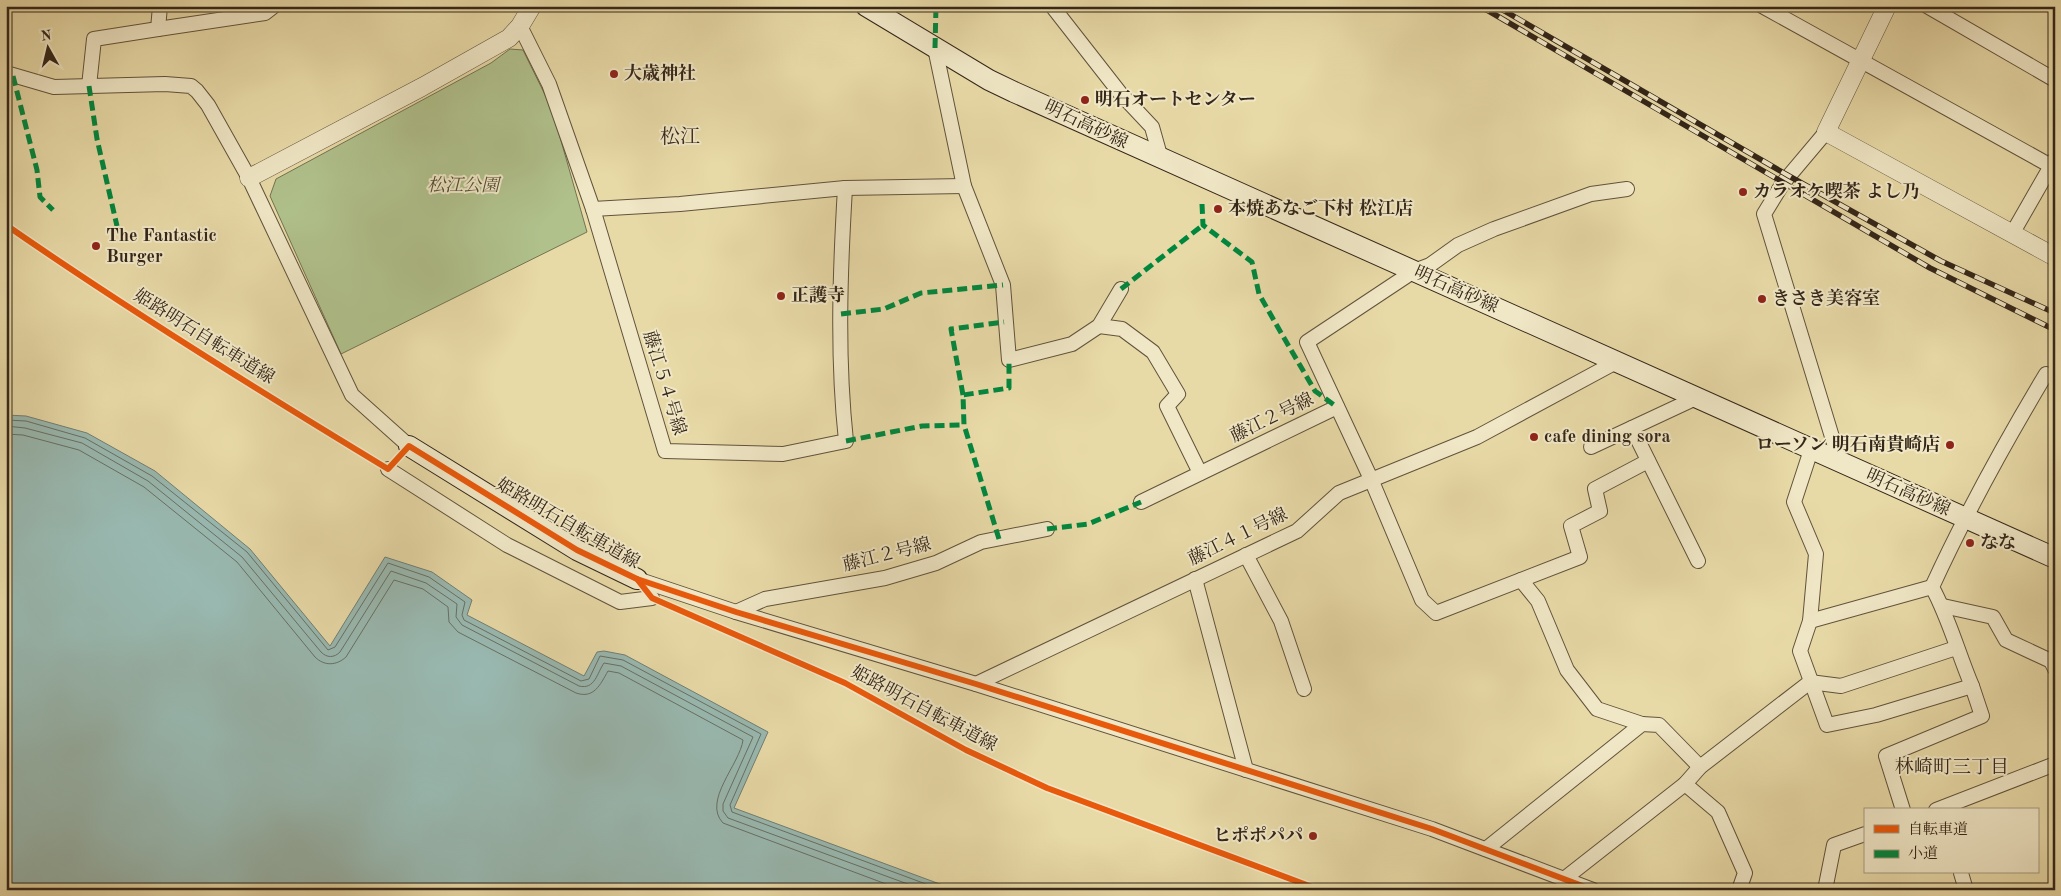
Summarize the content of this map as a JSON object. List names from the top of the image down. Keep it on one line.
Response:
{"streets":{"main road":["明石高砂線","姫路明石自転車道線"],"street":["藤江５４号線","藤江２号線","藤江４１号線"]},"crossings":[["明石高砂線","藤江４１号線"]],"districts":["松江","林崎町三丁目"],"parks":["松江公園"],"places":["大歳神社","明石オートセンター","カラオケ喫茶 よし乃","本焼あなご下村 松江店","The Fantastic Burger","正護寺","きさき美容室","cafe dining sora","ローソン 明石南貴崎店","なな","ヒポポパパ"],"legend":["自転車道","小道"],"north":"top"}
